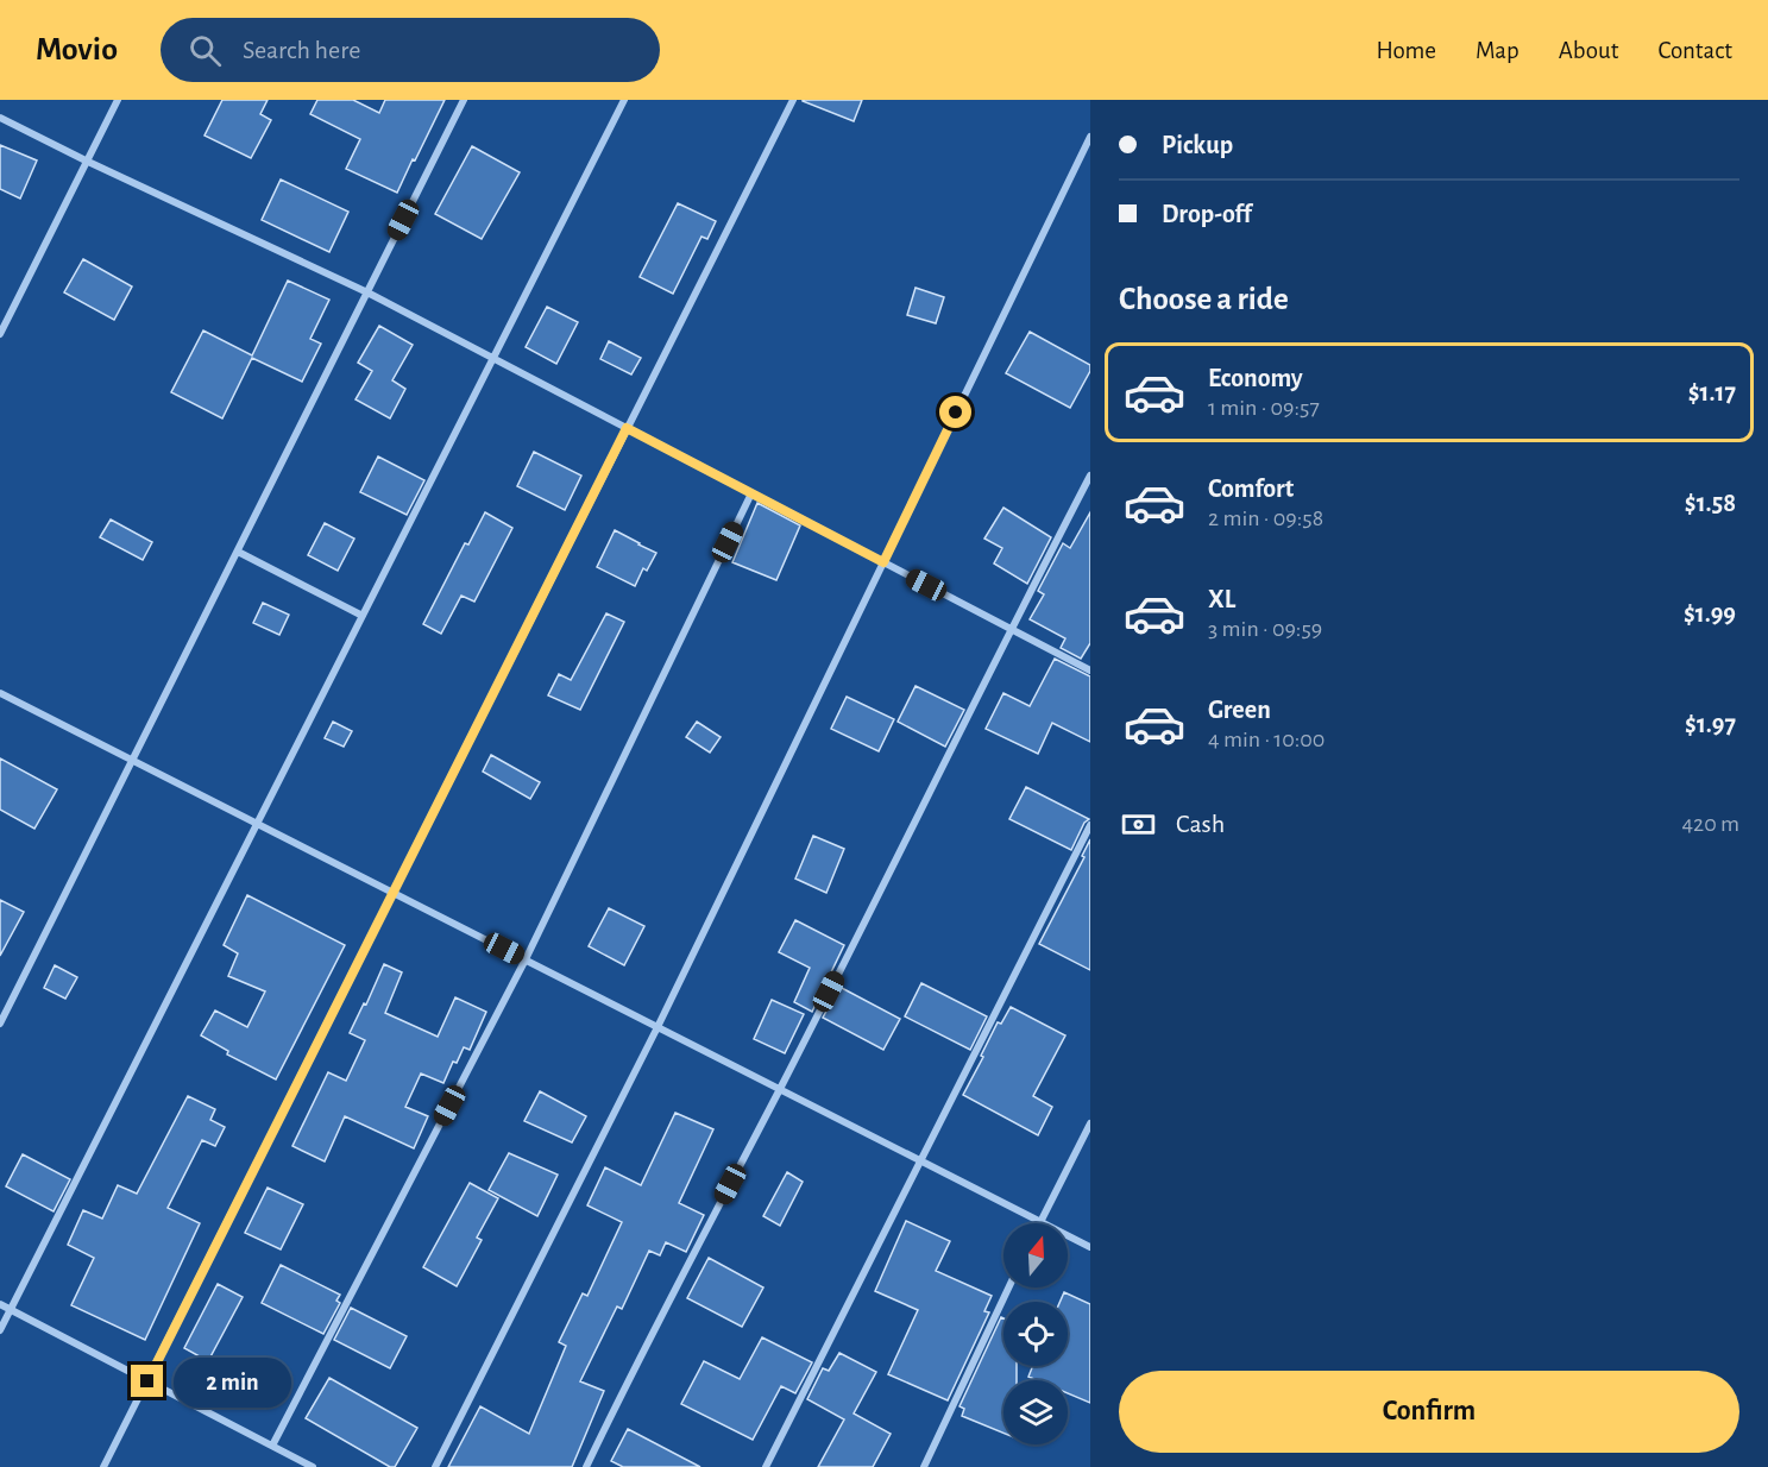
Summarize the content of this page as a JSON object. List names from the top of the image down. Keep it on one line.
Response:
{"north":"top","page":{"header":"Movio","search":"Search here","nav":["Home","Map","About","Contact"],"banner":["Pickup","Drop-off"],"heading":"Choose a ride","list":[{"name":"Economy","note":"1 min · 09:57","value":"$1.17"},{"name":"Comfort","note":"2 min · 09:58","value":"$1.58"},{"name":"XL","note":"3 min · 09:59","value":"$1.99"},{"name":"Green","note":"4 min · 10:00","value":"$1.97"}],"pay":["Cash","420 m"],"buttons":"Confirm","bubble":"2 min"}}
